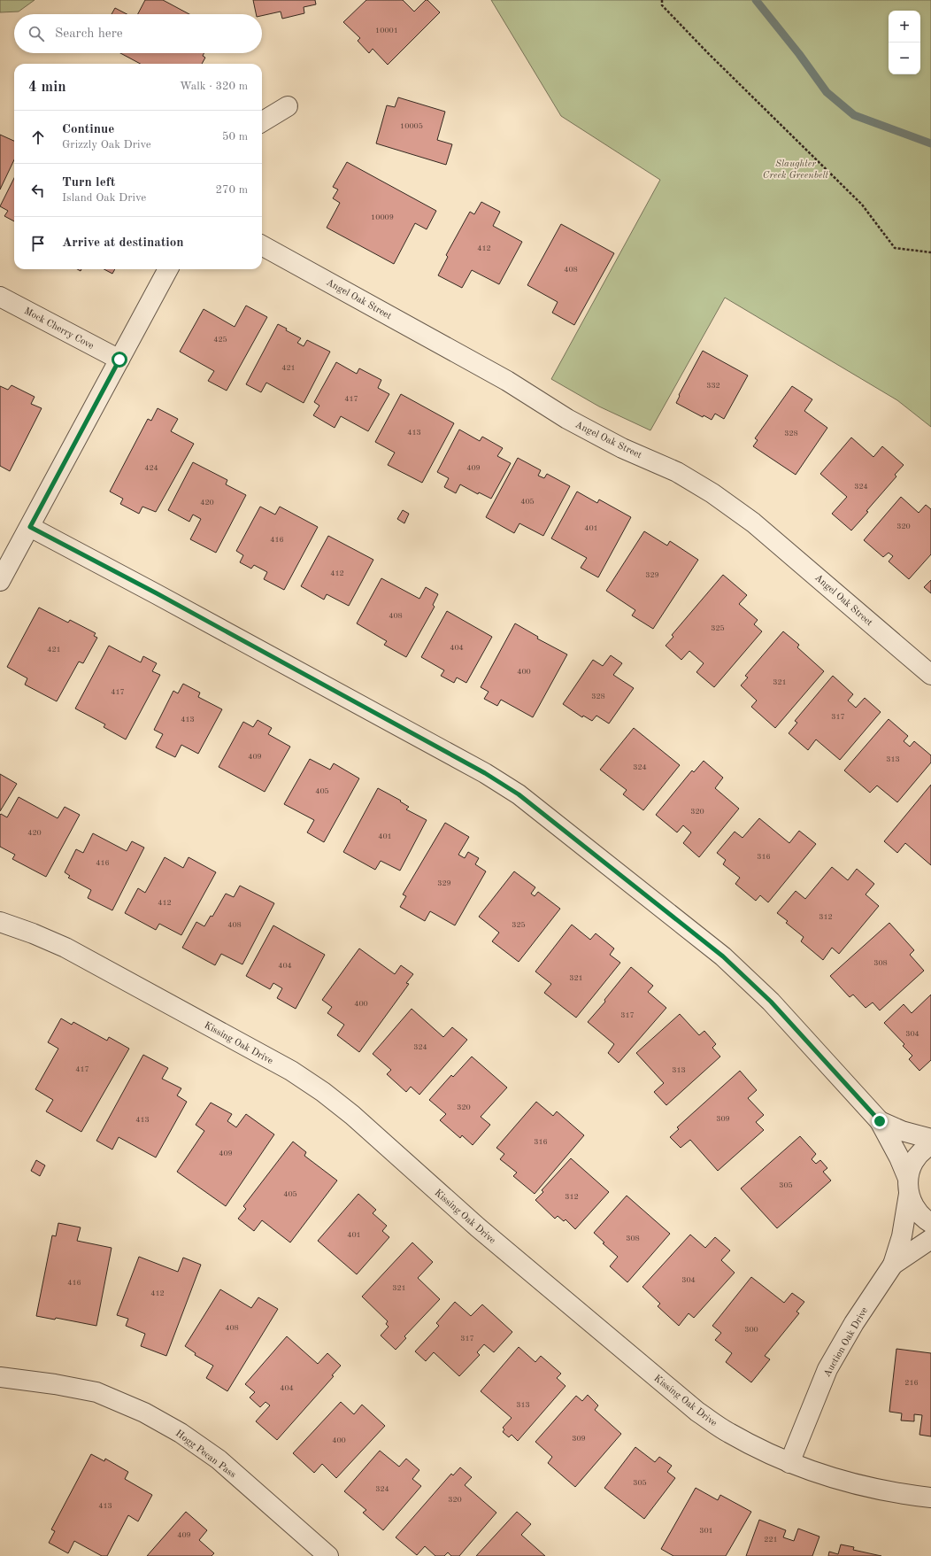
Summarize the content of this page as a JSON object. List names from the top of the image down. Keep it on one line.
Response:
{"streets":{"street":["Angel Oak Street","Mock Cherry Cove","Kissing Oak Drive","Auction Oak Drive","Hogg Pecan Pass"]},"crossings":[["Kissing Oak Drive","Auction Oak Drive"]],"parks":["Slaughter Creek Greenbelt"],"house_numbers":["10001","10005","10009","412","408","425","421","332","417","413","328","424","409","324","405","420","320","401","416","412","329","408","325","404","421","400","321","417","328","317","413","409","313","324","405","320","420","401","316","416","329","412","312","408","325","308","404","321","400","317","304","324","417","313","320","309","413","316","409","305","405","312","401","308","304","416","321","412","408","300","317","216","404","313","309","400","305","324","320","413","301","409","221"],"page":{"map_buttons":["+","−"],"search":"Search here","heading":["4 min","Walk · 320 m"],"list":[["Continue","Grizzly Oak Drive","50 m"],["Turn left","Island Oak Drive","270 m"],"Arrive at destination"]}}
